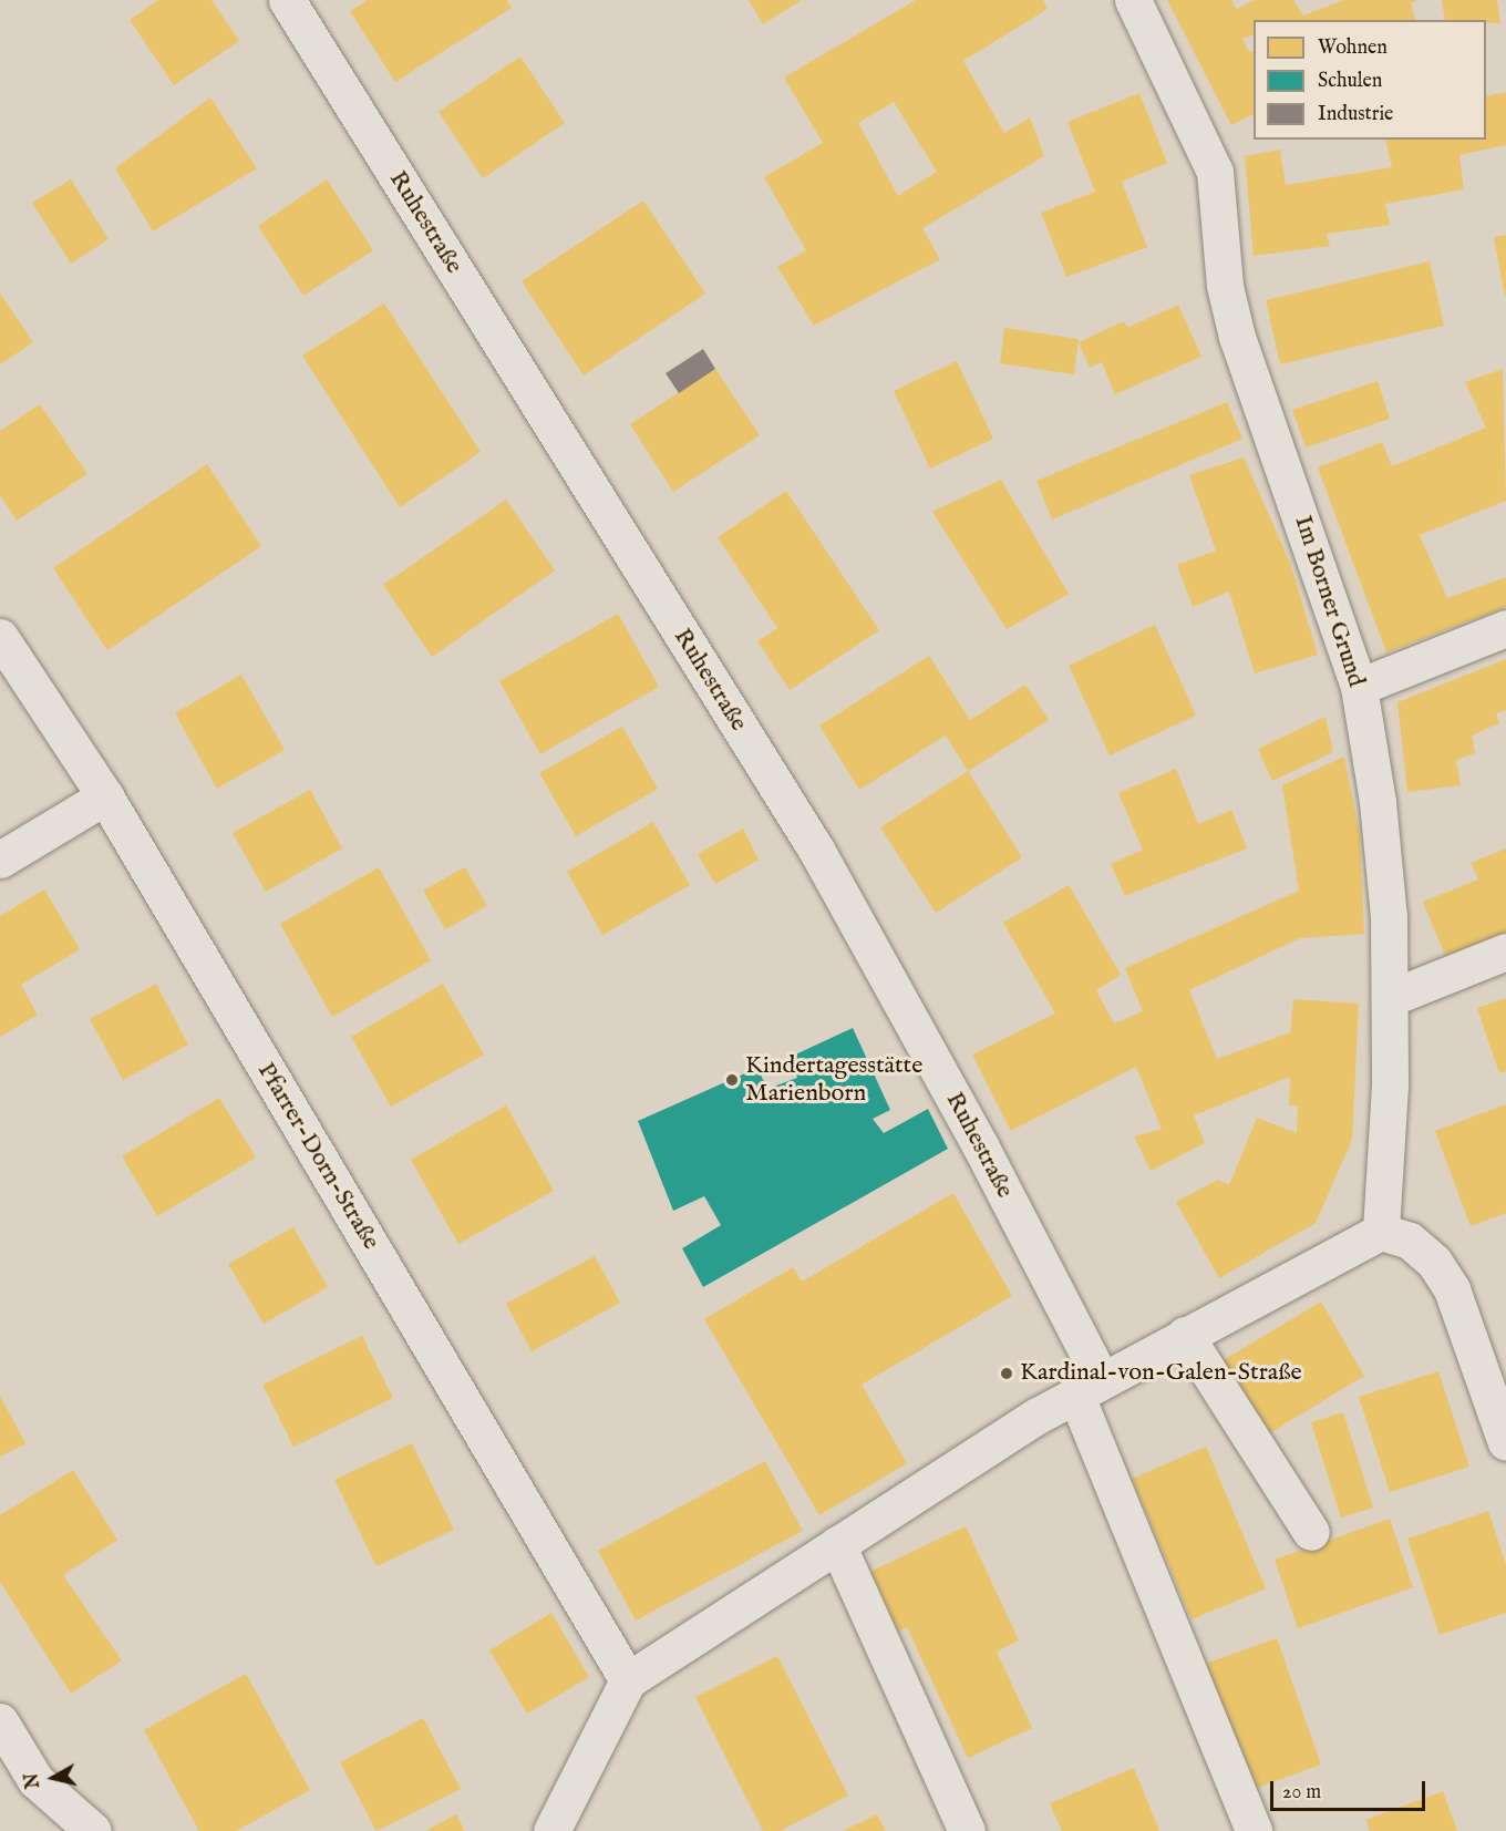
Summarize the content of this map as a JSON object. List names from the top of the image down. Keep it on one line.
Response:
{"streets":{"street":["Ruhestraße","Im Borner Grund","Pfarrer-Dorn-Straße"]},"places":["Kindertagesstätte Marienborn","Kardinal-von-Galen-Straße"],"legend":["Wohnen","Schulen","Industrie"],"scale_bar":"20 m","north":"left"}
